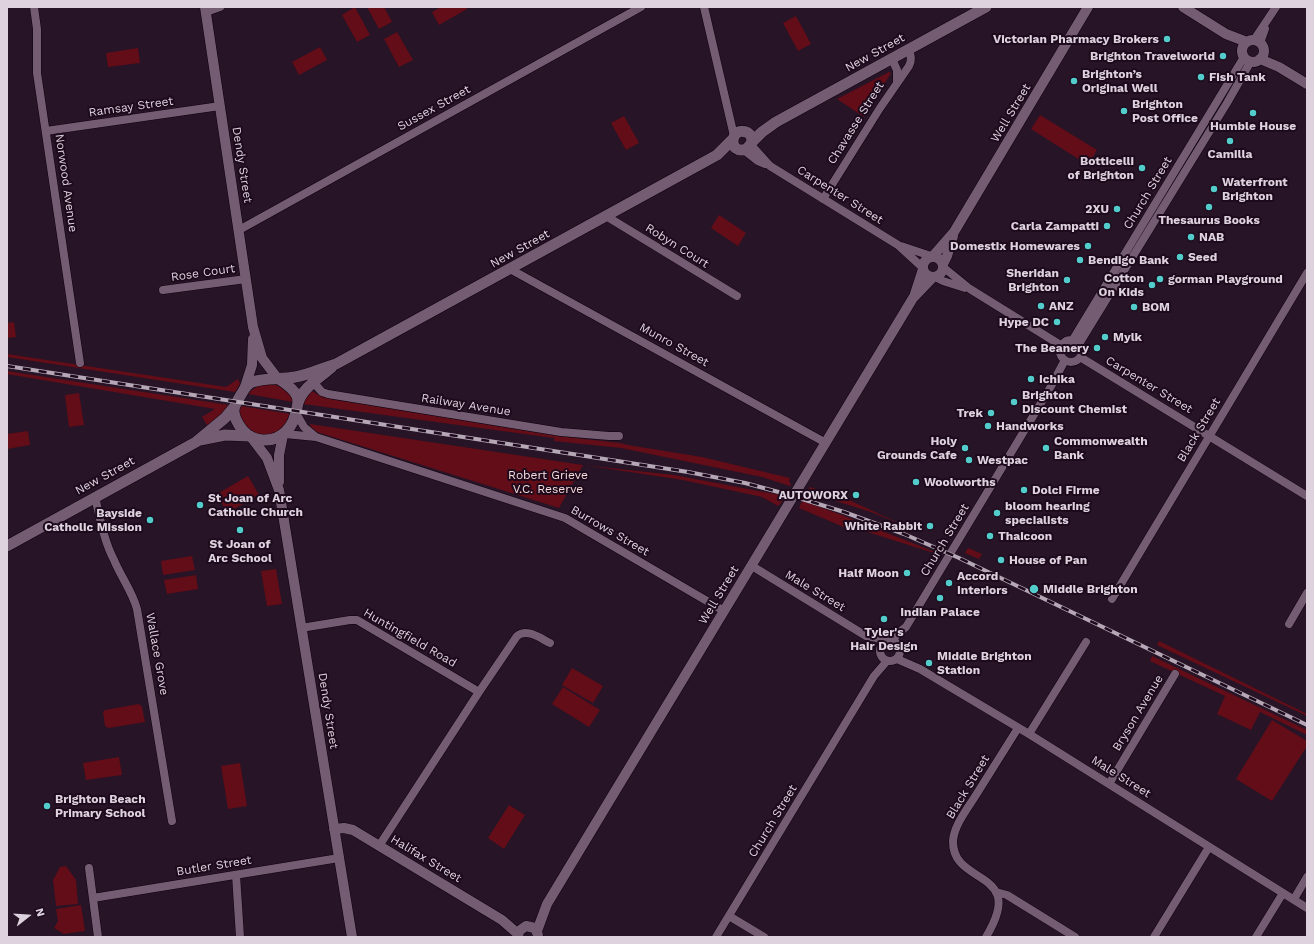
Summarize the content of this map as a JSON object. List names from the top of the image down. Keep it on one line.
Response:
{"streets":{"main road":["New Street"],"street":["Ramsay Street","Sussex Street","Well Street","Chavasse Street","Dendy Street","Norwood Avenue","Church Street","Carpenter Street","Robyn Court","Rose Court","Munro Street","Railway Avenue","Black Street","Burrows Street","Male Street","Huntingfield Road","Wallace Grove","Bryson Avenue","Halifax Street","Butler Street"]},"crossings":[["New Street","Chavasse Street"],["New Street","Dendy Street"],["New Street","Carpenter Street"],["New Street","Robyn Court"],["New Street","Munro Street"],["New Street","Railway Avenue"],["New Street","Burrows Street"],["New Street","Wallace Grove"],["Ramsay Street","Dendy Street"],["Ramsay Street","Norwood Avenue"],["Sussex Street","Dendy Street"],["Well Street","Carpenter Street"],["Well Street","Munro Street"],["Well Street","Burrows Street"],["Well Street","Male Street"],["Well Street","Halifax Street"],["Chavasse Street","Carpenter Street"],["Dendy Street","Rose Court"],["Dendy Street","Burrows Street"],["Dendy Street","Huntingfield Road"],["Dendy Street","Halifax Street"],["Dendy Street","Butler Street"],["Church Street","Carpenter Street"],["Church Street","Male Street"],["Carpenter Street","Black Street"],["Black Street","Male Street"],["Male Street","Bryson Avenue"]],"parks":["Robert Grieve V.C. Reserve"],"places":["Victorian Pharmacy Brokers","Brighton Travelworld","Fish Tank","Brighton’s Original Well","Brighton Post Office","Humble House","Camilla","Botticelli of Brighton","Waterfront Brighton","Thesaurus Books","2XU","Carla Zampatti","NAB","Domestix Homewares","Seed","Bendigo Bank","gorman Playground","Sheridan Brighton","Cotton On Kids","ANZ","BOM","Hype DC","Mylk","The Beanery","Ichika","Brighton Discount Chemist","Trek","Handworks","Holy Grounds Cafe","Commonwealth Bank","Westpac","Woolworths","Dolci Firme","AUTOWORX","St Joan of Arc Catholic Church","bloom hearing specialists","Bayside Catholic Mission","White Rabbit","St Joan of Arc School","Thaicoon","House of Pan","Half Moon","Accord Interiors","Middle Brighton","Indian Palace","Tyler's Hair Design","Middle Brighton Station","Brighton Beach Primary School"],"north":"right"}
